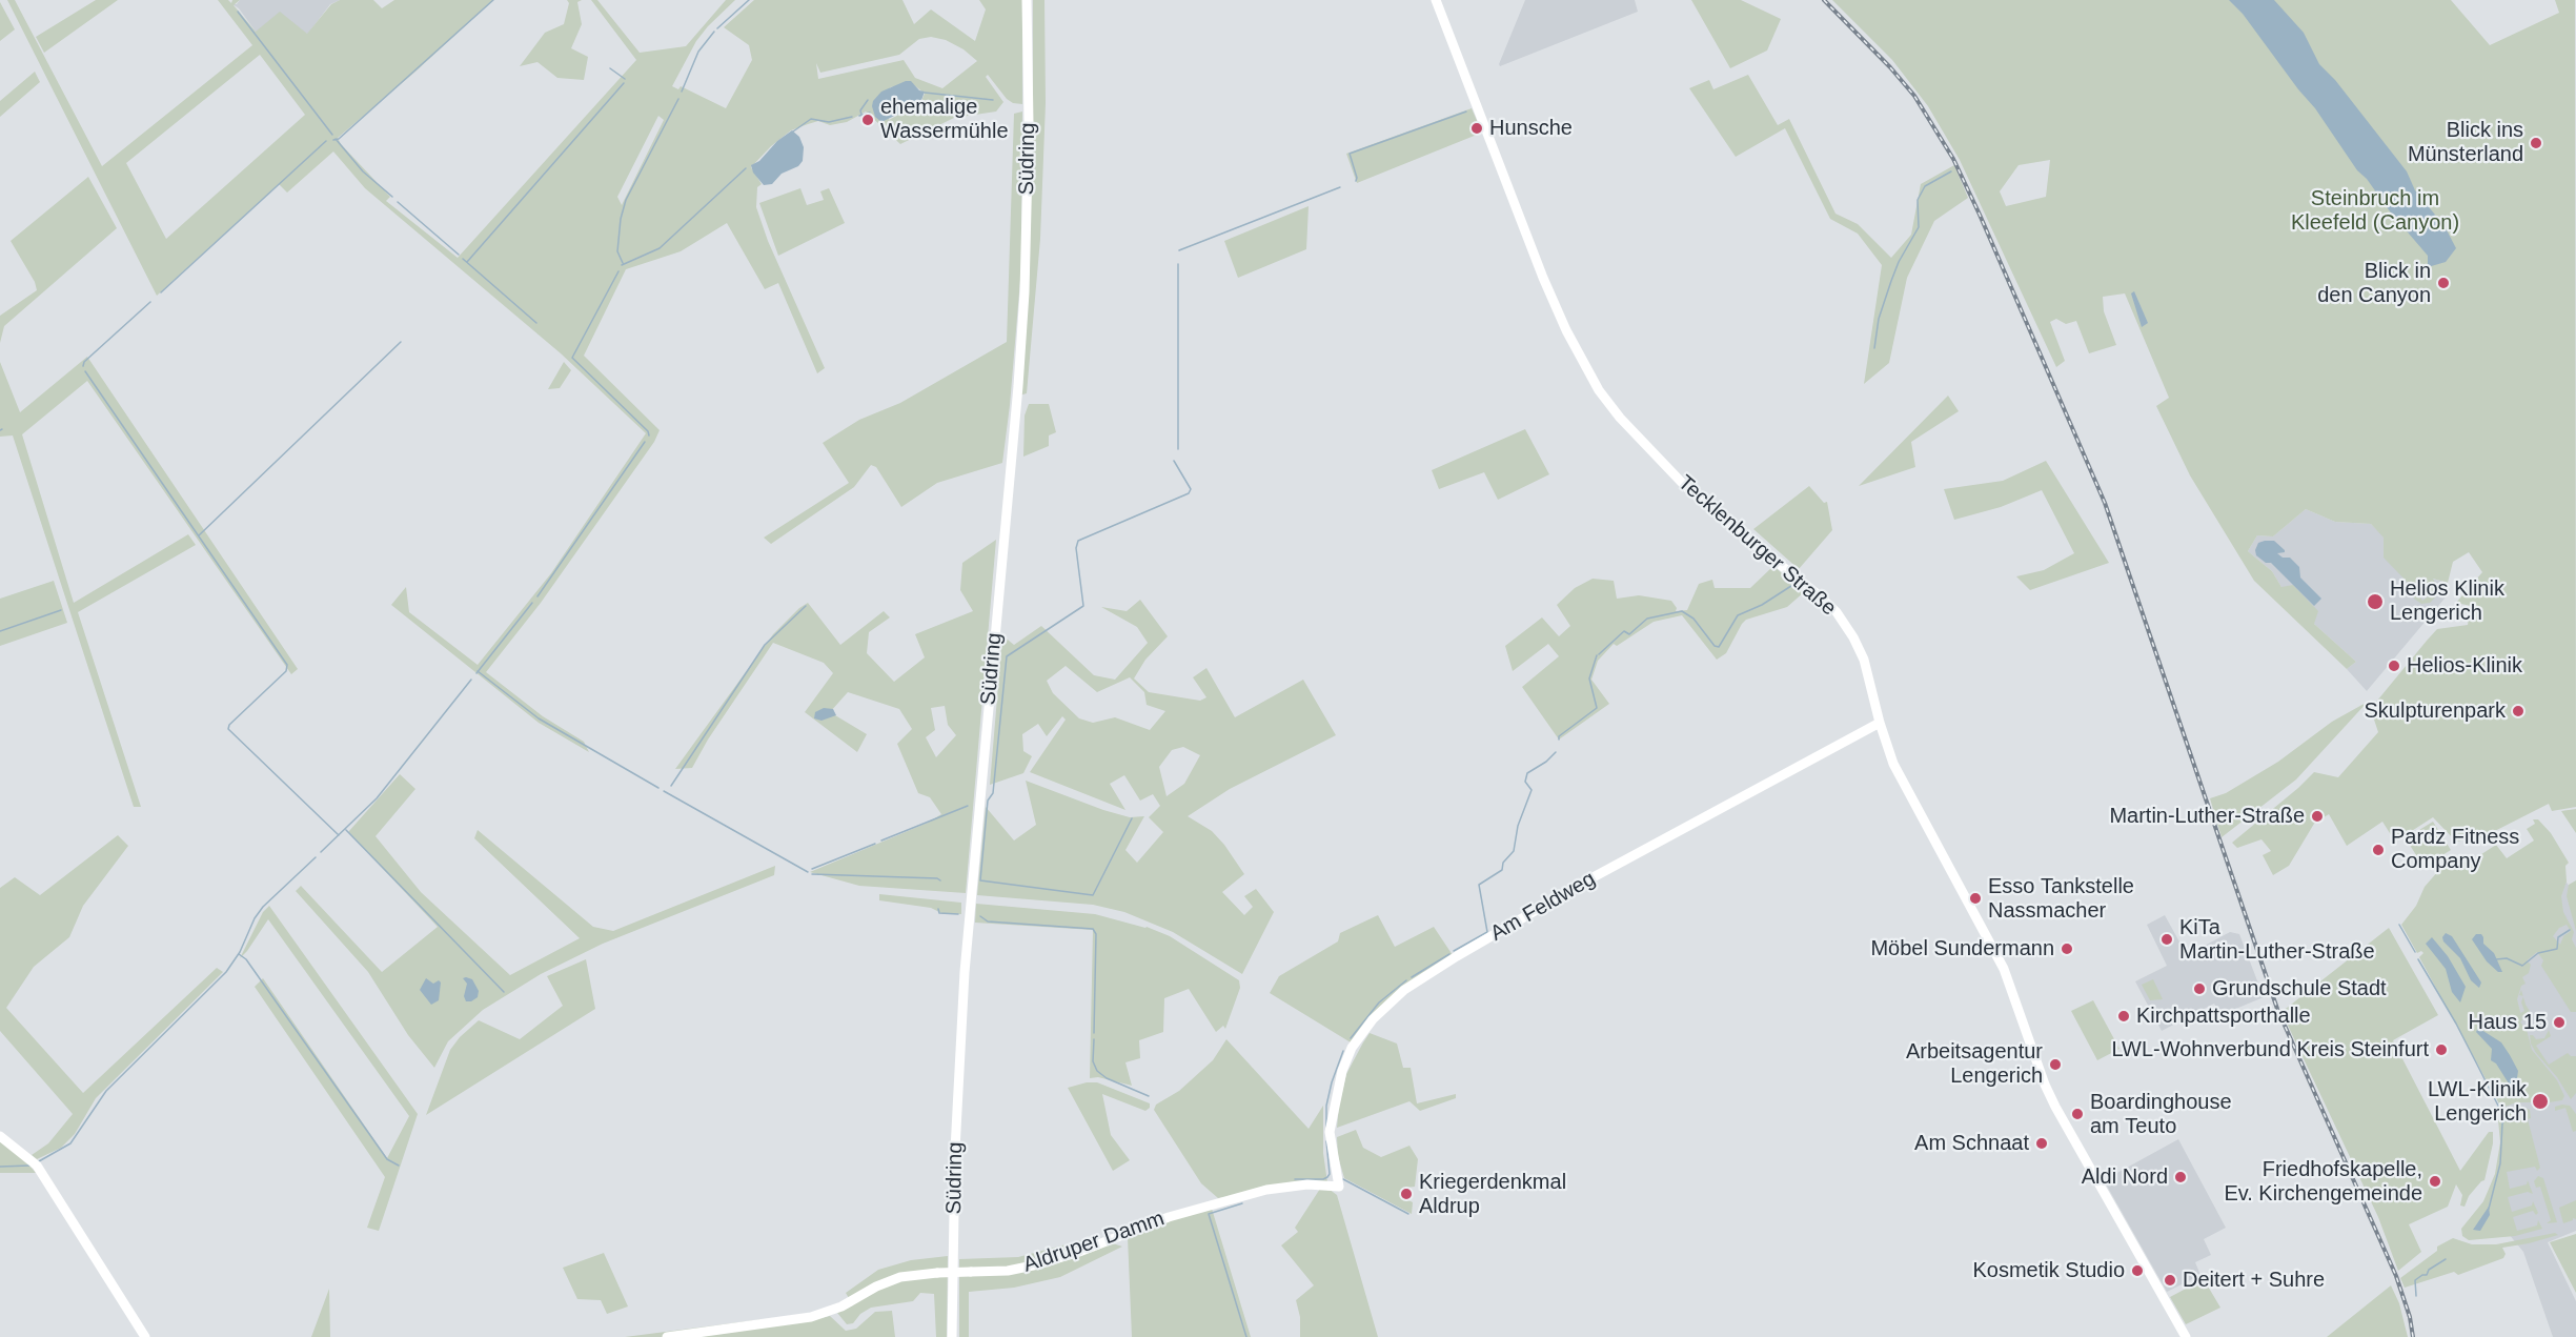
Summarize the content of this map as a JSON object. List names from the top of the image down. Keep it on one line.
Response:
{"streets":{"street":["Südring","Tecklenburger Straße","Am Feldweg","Aldruper Damm"]},"crossings":[["Tecklenburger Straße","Am Feldweg"],["Am Feldweg","Aldruper Damm"]],"parks":["Steinbruch im Kleefeld (Canyon)"],"places":["ehemalige Wassermühle","Hunsche","Blick ins Münsterland","Blick in den Canyon","Helios Klinik Lengerich","Helios-Klinik","Skulpturenpark","Martin-Luther-Straße","Pardz Fitness Company","Esso Tankstelle Nassmacher","KiTa Martin-Luther-Straße","Möbel Sundermann","Grundschule Stadt","Kirchpattsporthalle","Haus 15","LWL-Wohnverbund Kreis Steinfurt","Arbeitsagentur Lengerich","LWL-Klinik Lengerich","Boardinghouse am Teuto","Am Schnaat","Aldi Nord","Friedhofskapelle, Ev. Kirchengemeinde","Kriegerdenkmal Aldrup","Kosmetik Studio","Deitert + Suhre"]}
